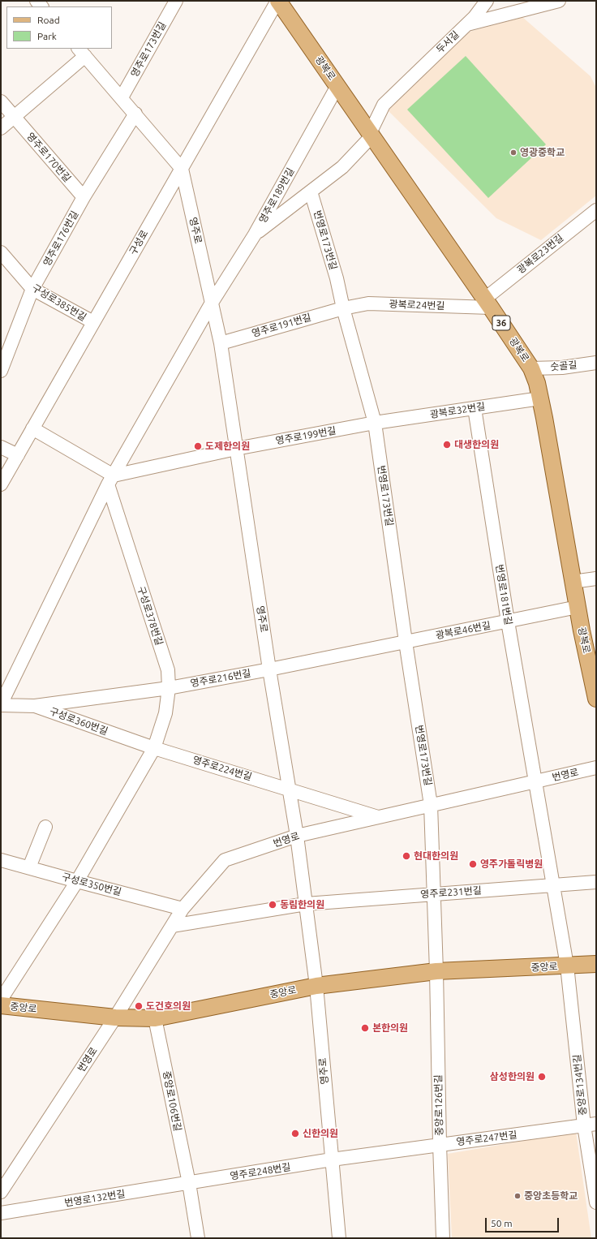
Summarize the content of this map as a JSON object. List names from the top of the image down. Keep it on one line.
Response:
{"streets":{"main road":["광복로","36","중앙로"],"street":["두서길","영주로173번길","영주로170번길","영주로189번길","영주로","영주로176번길","번영로173번길","구성로","광복로23번길","구성로385번길","광복로24번길","영주로191번길","숫골길","광복로32번길","영주로199번길","번영로181번길","구성로378번길","광복로46번길","영주로216번길","구성로360번길","영주로224번길","번영로","구성로350번길","영주로231번길","중앙로134번길","중앙로106번길","중앙로126번길","영주로247번길","영주로248번길","번영로132번길"]},"crossings":[["두서길","광복로"],["영주로173번길","영주로"],["광복로","영주로189번길"],["광복로","구성로"],["광복로","광복로23번길"],["광복로","광복로24번길"],["광복로","숫골길"],["광복로","광복로32번길"],["광복로","광복로46번길"],["영주로170번길","영주로176번길"],["영주로189번길","영주로"],["영주로189번길","구성로378번길"],["영주로189번길","구성로360번길"],["영주로","영주로176번길"],["영주로","구성로"],["영주로","영주로191번길"],["영주로","영주로199번길"],["영주로","영주로216번길"],["영주로","영주로224번길"],["영주로","번영로"],["영주로","영주로231번길"],["영주로","중앙로"],["영주로","영주로247번길"],["영주로","영주로248번길"],["영주로176번길","구성로385번길"],["번영로173번길","광복로24번길"],["번영로173번길","영주로191번길"],["번영로173번길","광복로32번길"],["번영로173번길","영주로199번길"],["번영로173번길","광복로46번길"],["번영로173번길","영주로216번길"],["번영로173번길","번영로"],["구성로","구성로385번길"],["광복로23번길","광복로24번길"],["광복로24번길","영주로191번길"],["광복로32번길","영주로199번길"],["광복로32번길","번영로181번길"],["번영로181번길","광복로46번길"],["번영로181번길","번영로"],["구성로378번길","영주로216번길"],["구성로378번길","구성로360번길"],["구성로378번길","영주로224번길"],["구성로378번길","구성로350번길"],["구성로378번길","중앙로"],["광복로46번길","영주로216번길"],["영주로216번길","구성로360번길"],["구성로360번길","영주로224번길"],["번영로","구성로350번길"],["번영로","중앙로"],["영주로231번길","중앙로"],["중앙로","중앙로134번길"],["중앙로","중앙로106번길"],["중앙로","중앙로126번길"],["중앙로134번길","영주로247번길"],["중앙로106번길","영주로248번길"],["중앙로106번길","번영로132번길"],["중앙로126번길","영주로247번길"],["영주로247번길","영주로248번길"],["영주로248번길","번영로132번길"]],"places":["영광중학교","대생한의원","도제한의원","현대한의원","영주가톨릭병원","동림한의원","도건호의원","본한의원","삼성한의원","신한의원","중앙초등학교"],"legend":["Road","Park"],"scale_bar":"50 m"}
